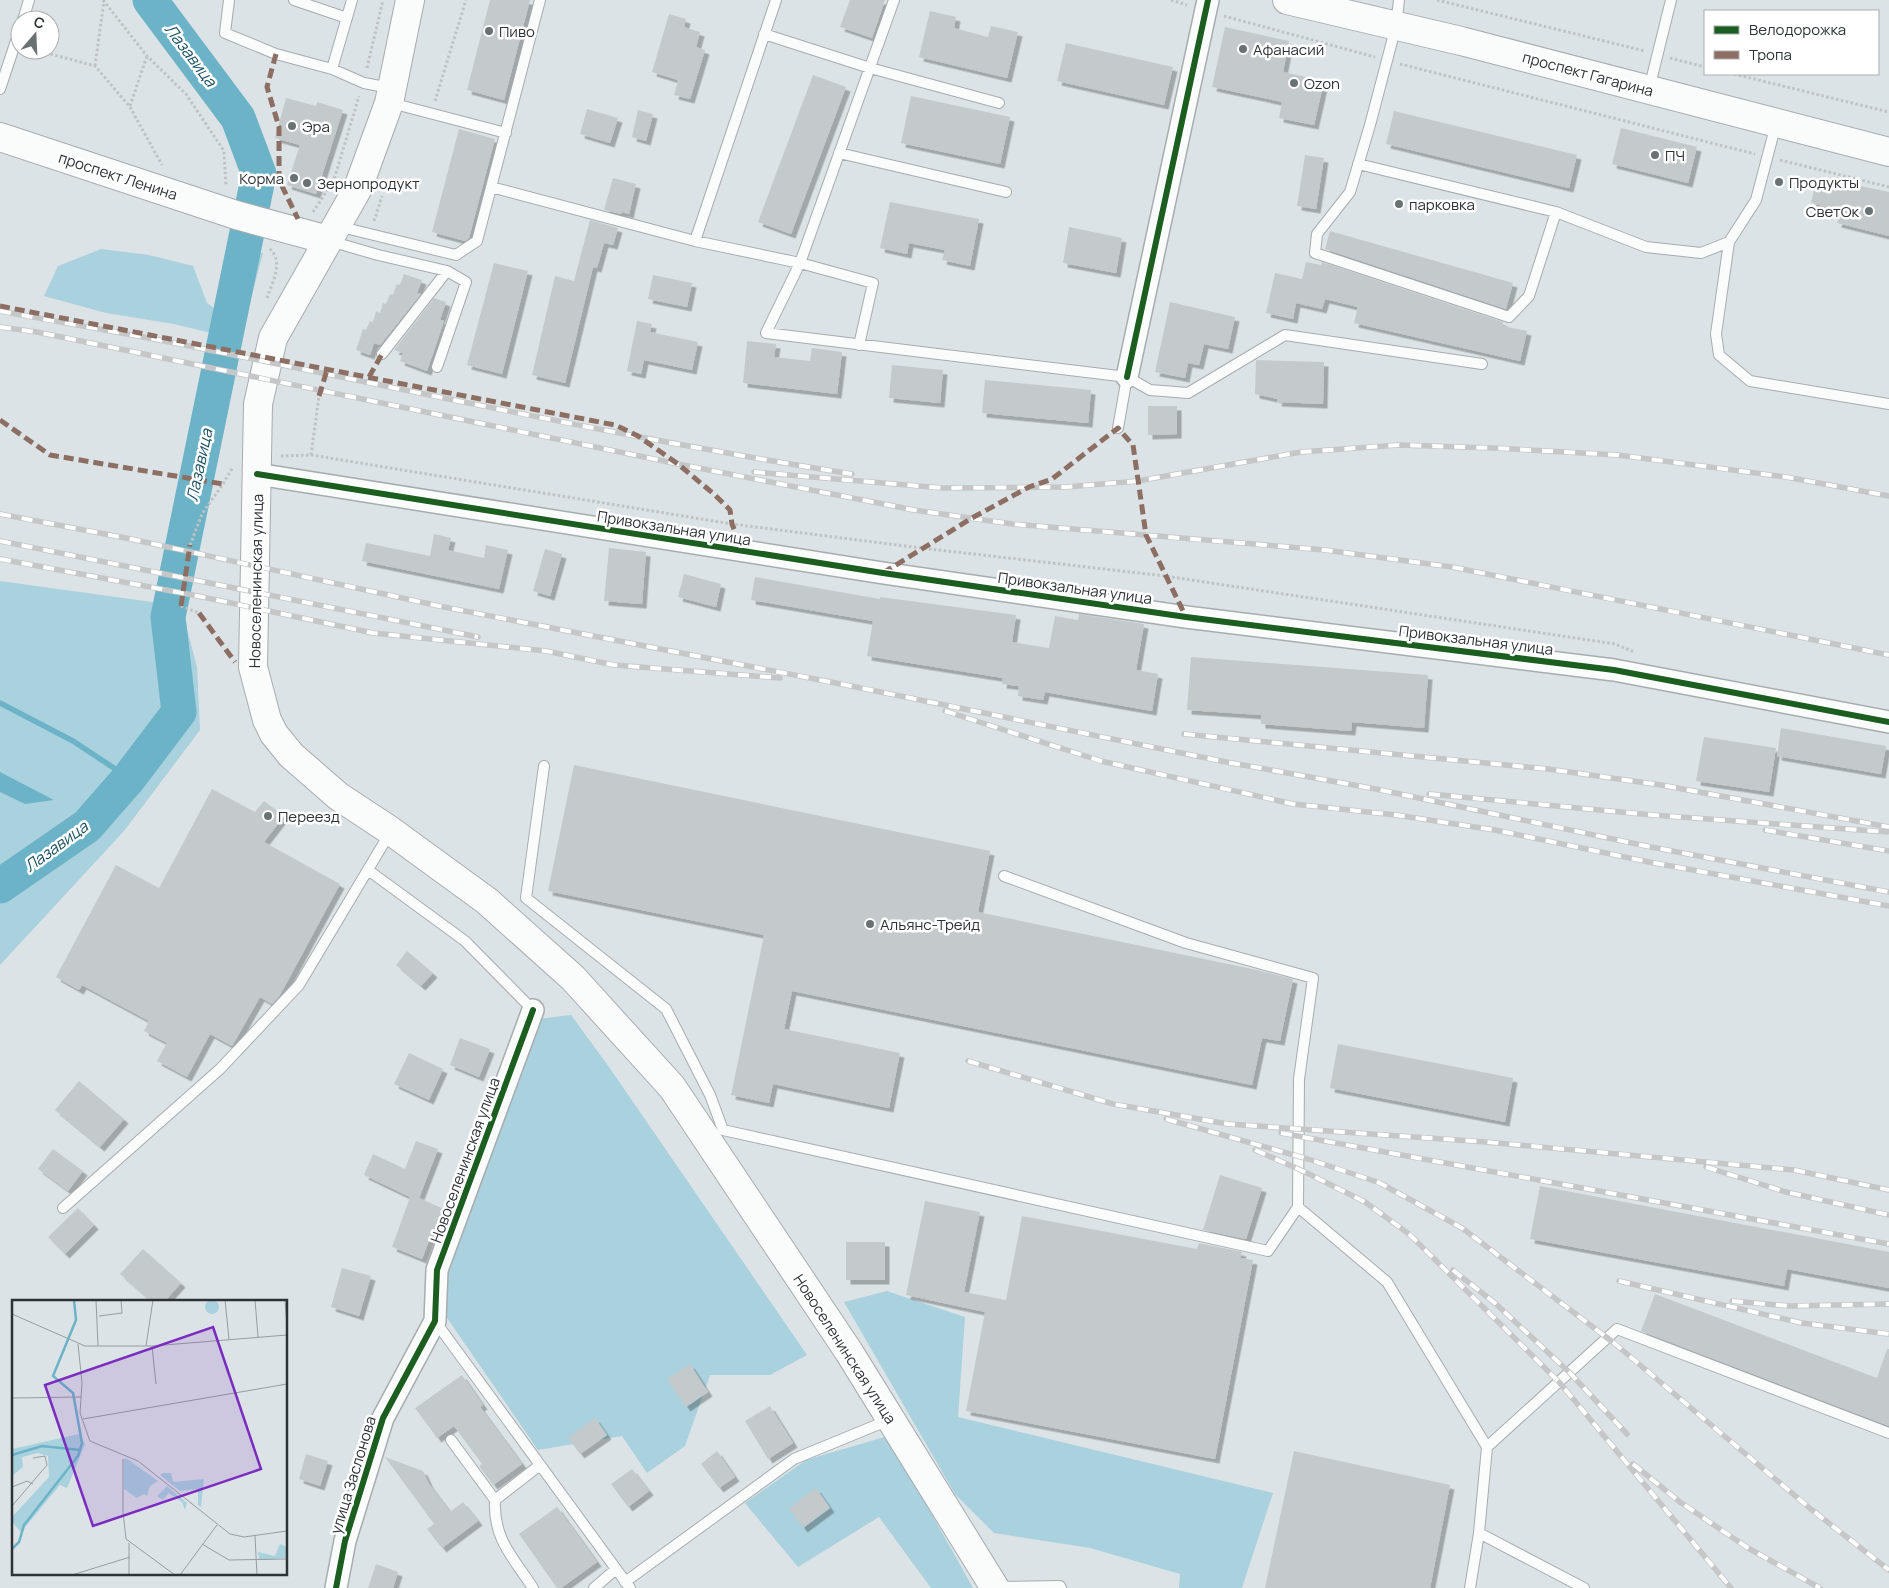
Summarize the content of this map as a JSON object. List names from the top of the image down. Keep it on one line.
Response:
{"streets":{"main road":["проспект Гагарина","проспект Ленина","Новоселенинская улица"],"street":["Привокзальная улица","улица Заслонова"]},"crossings":[["Привокзальная улица","Новоселенинская улица"],["Новоселенинская улица","улица Заслонова"]],"water":["Лазавица"],"places":["Пиво","Афанасий","Ozon","Эра","ПЧ","Корма","Продукты","Зернопродукт","парковка","СветОк","Переезд","Альянс-Трейд"],"legend":["Велодорожка","Тропа"],"north":"top"}
